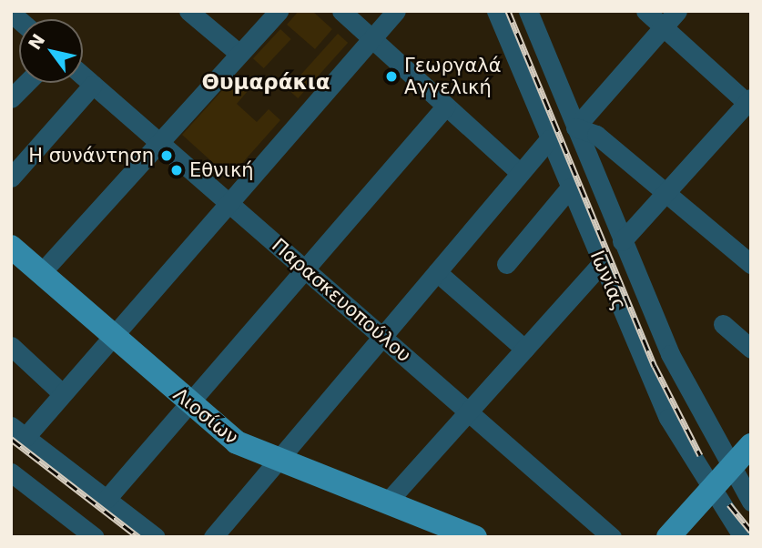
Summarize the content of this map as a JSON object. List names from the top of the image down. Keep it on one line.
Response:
{"streets":{"main road":["Λιοσίων"],"street":["Ιωνίας","Παρασκευοπούλου"]},"districts":["Θυμαράκια"],"places":["Γεωργαλά Αγγελική","Η συνάντηση","Εθνική"],"north":"top left"}
